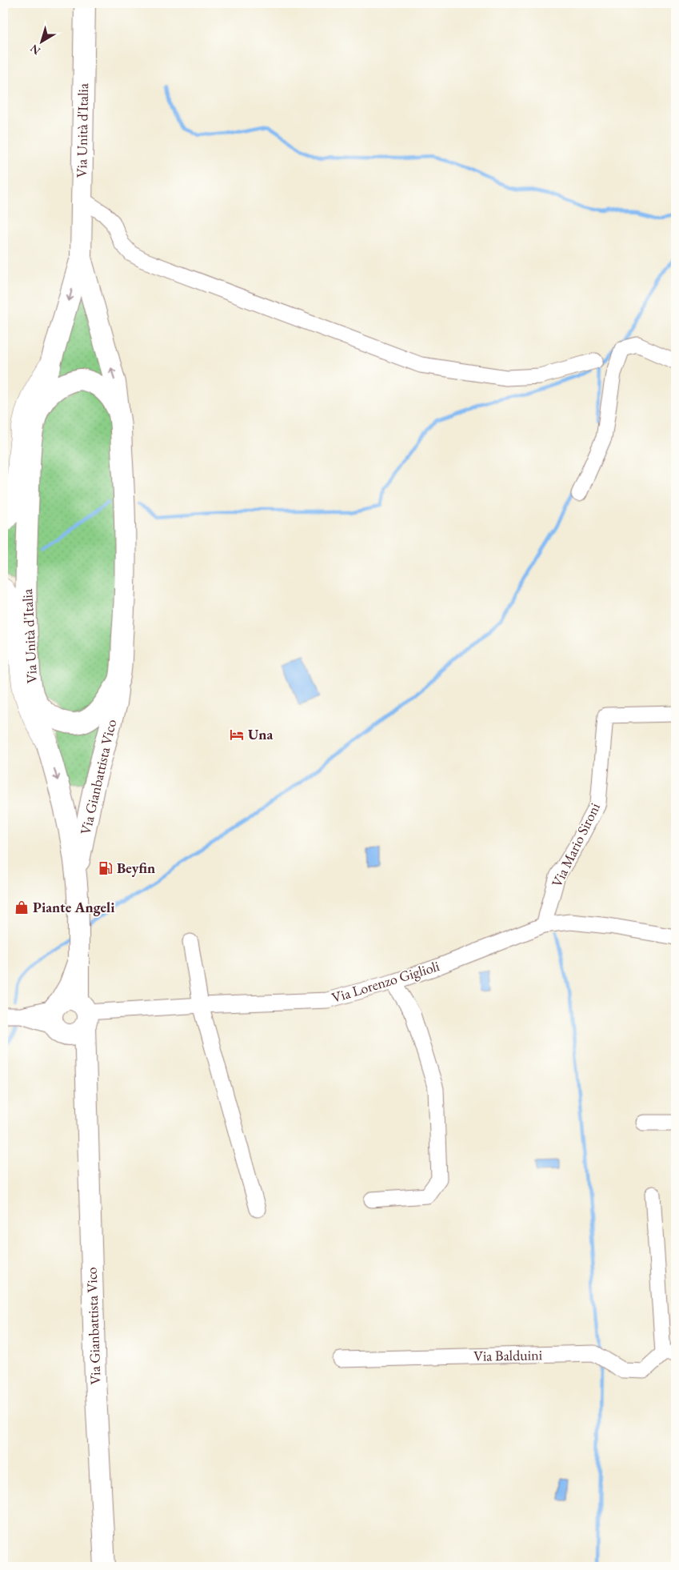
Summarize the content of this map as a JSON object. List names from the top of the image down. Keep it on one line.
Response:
{"streets":{"main road":["Via Unità d'Italia","Via Gianbattista Vico"],"street":["Via Mario Sironi","Via Lorenzo Giglioli","Via Balduini"]},"crossings":[["Via Unità d'Italia","Via Gianbattista Vico"],["Via Gianbattista Vico","Via Lorenzo Giglioli"],["Via Mario Sironi","Via Lorenzo Giglioli"]],"places":{"hotel":["Una"],"fuel station":["Beyfin"],"shop":["Piante Angeli"]},"north":"bottom left"}
